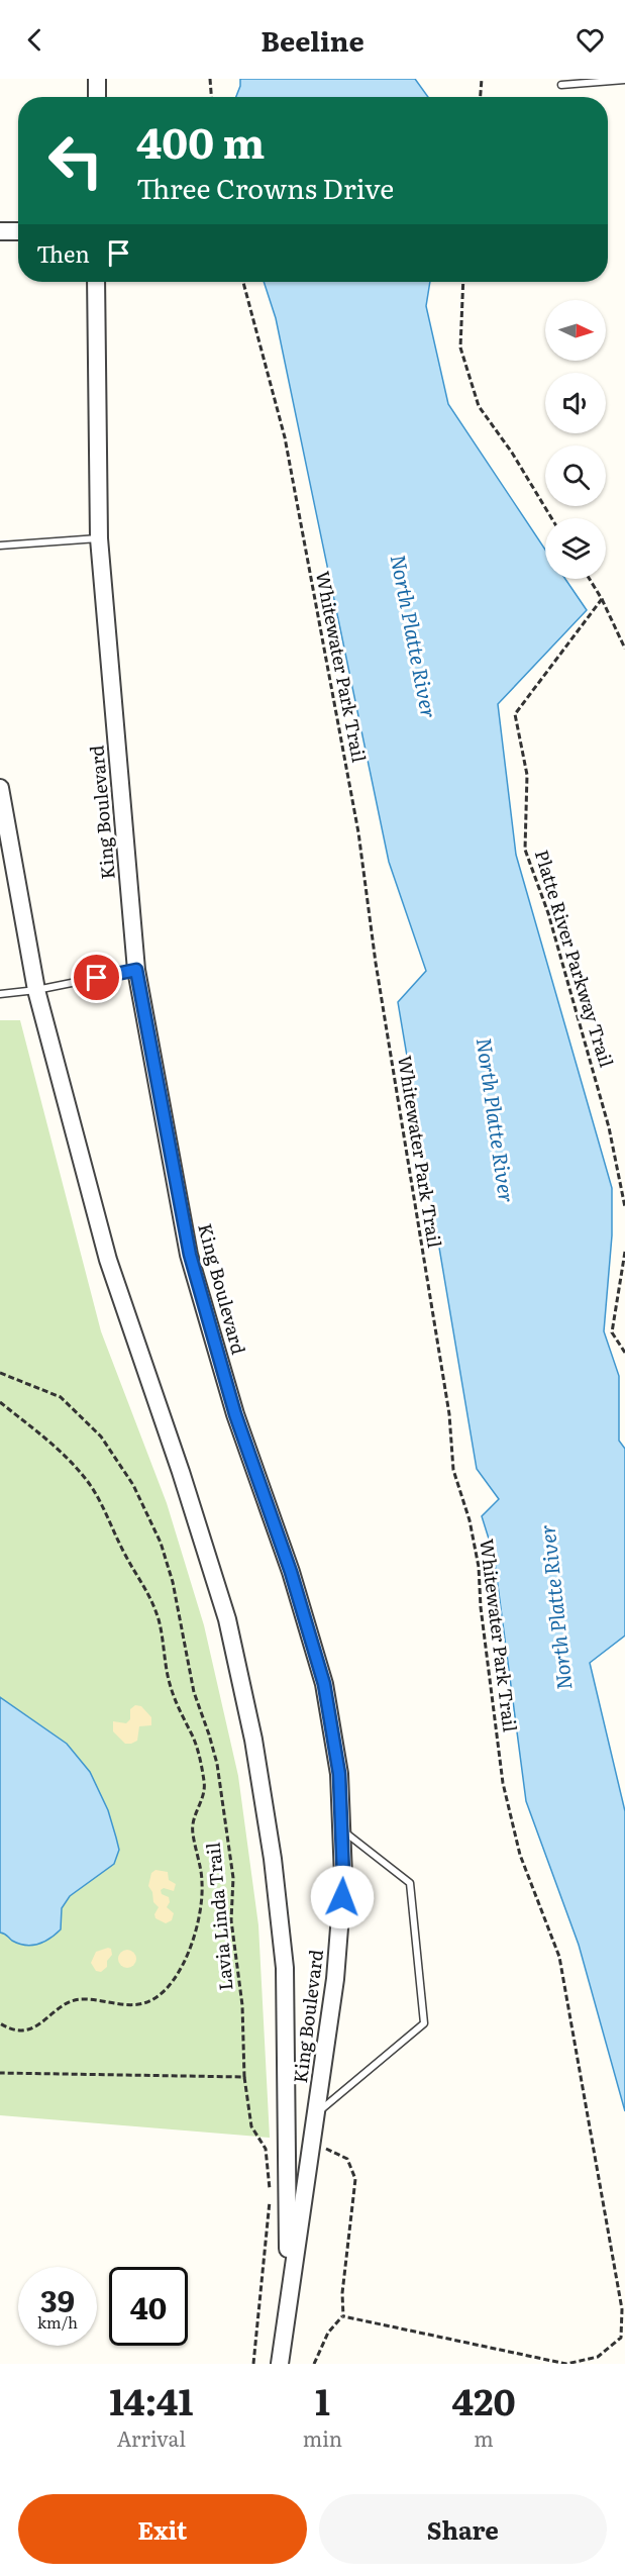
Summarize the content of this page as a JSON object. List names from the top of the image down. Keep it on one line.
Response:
{"streets":{"street":["King Boulevard"],"path":["Whitewater Park Trail","Platte River Parkway Trail","Lavia Linda Trail"]},"water":["North Platte River"],"north":"right","page":{"header":"Beeline","turn":["400 m","Three Crowns Drive"],"then":"Then","speed":"39 km/h","limit":"40","eta":["14:41","Arrival","1","min","420","m"],"buttons":["Exit","Share"]}}
